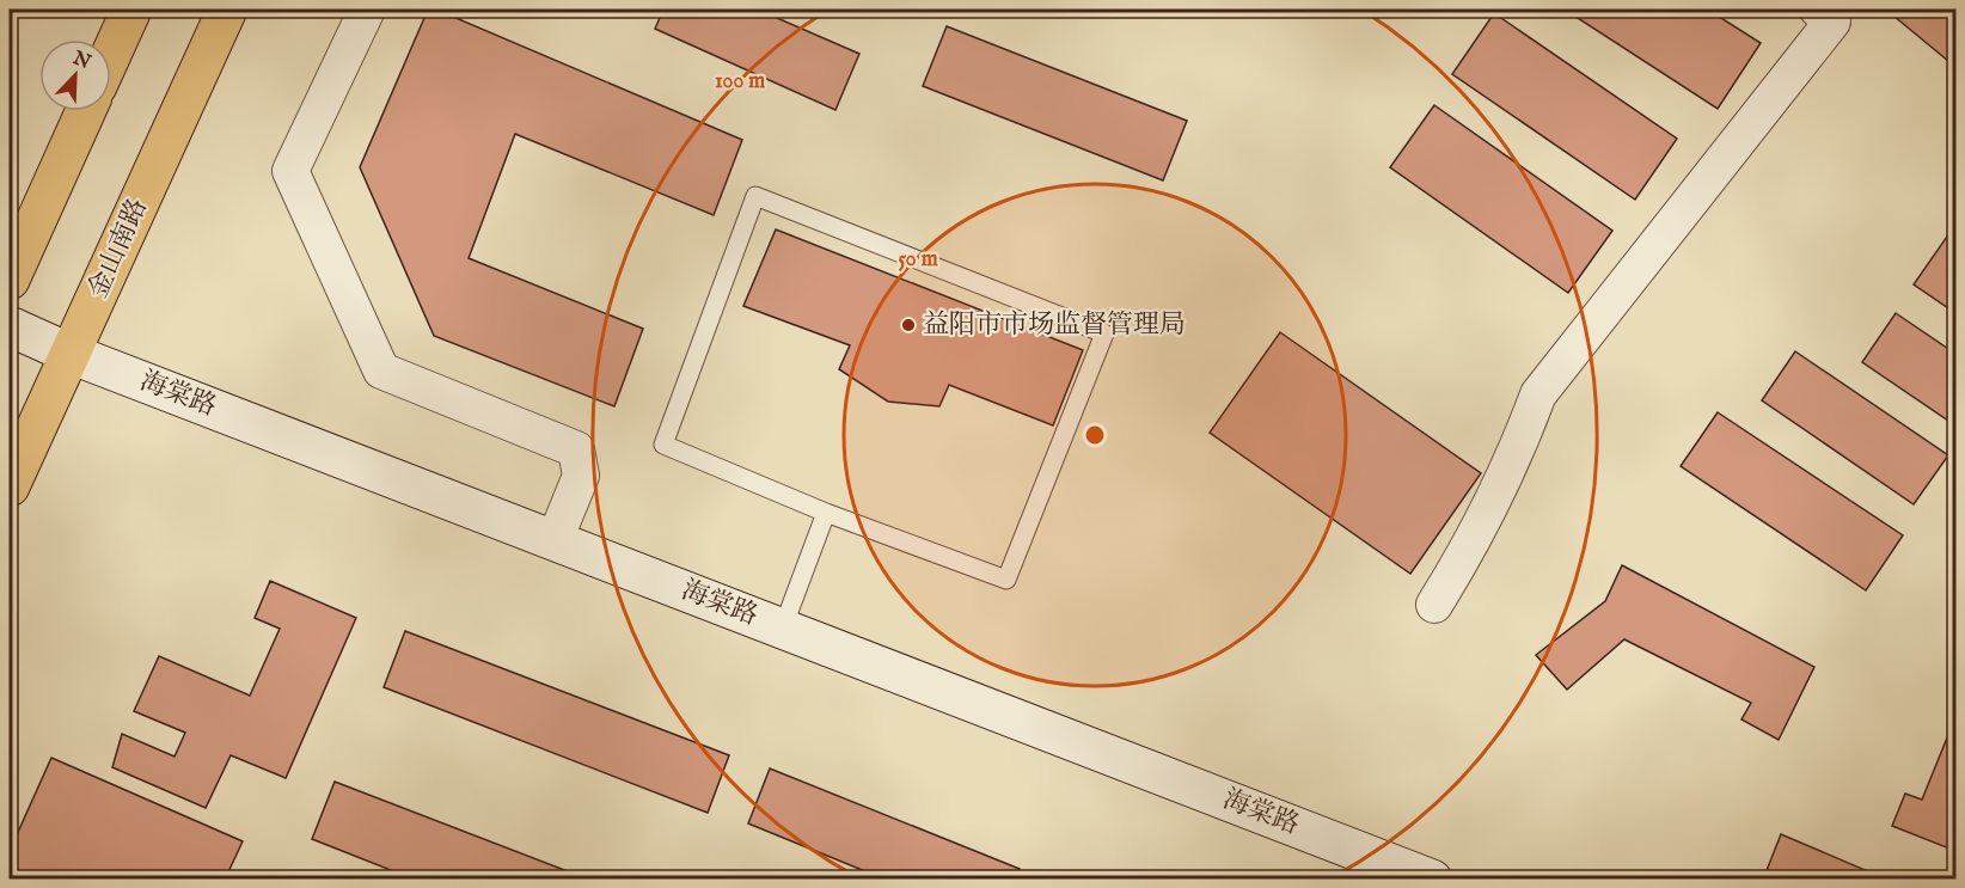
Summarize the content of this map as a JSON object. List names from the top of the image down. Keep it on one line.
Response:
{"streets":{"highway":["金山南路"],"street":["海棠路"]},"crossings":[["金山南路","海棠路"]],"places":["益阳市市场监督管理局"],"north":"top right","rings":["100 m","50 m"]}
